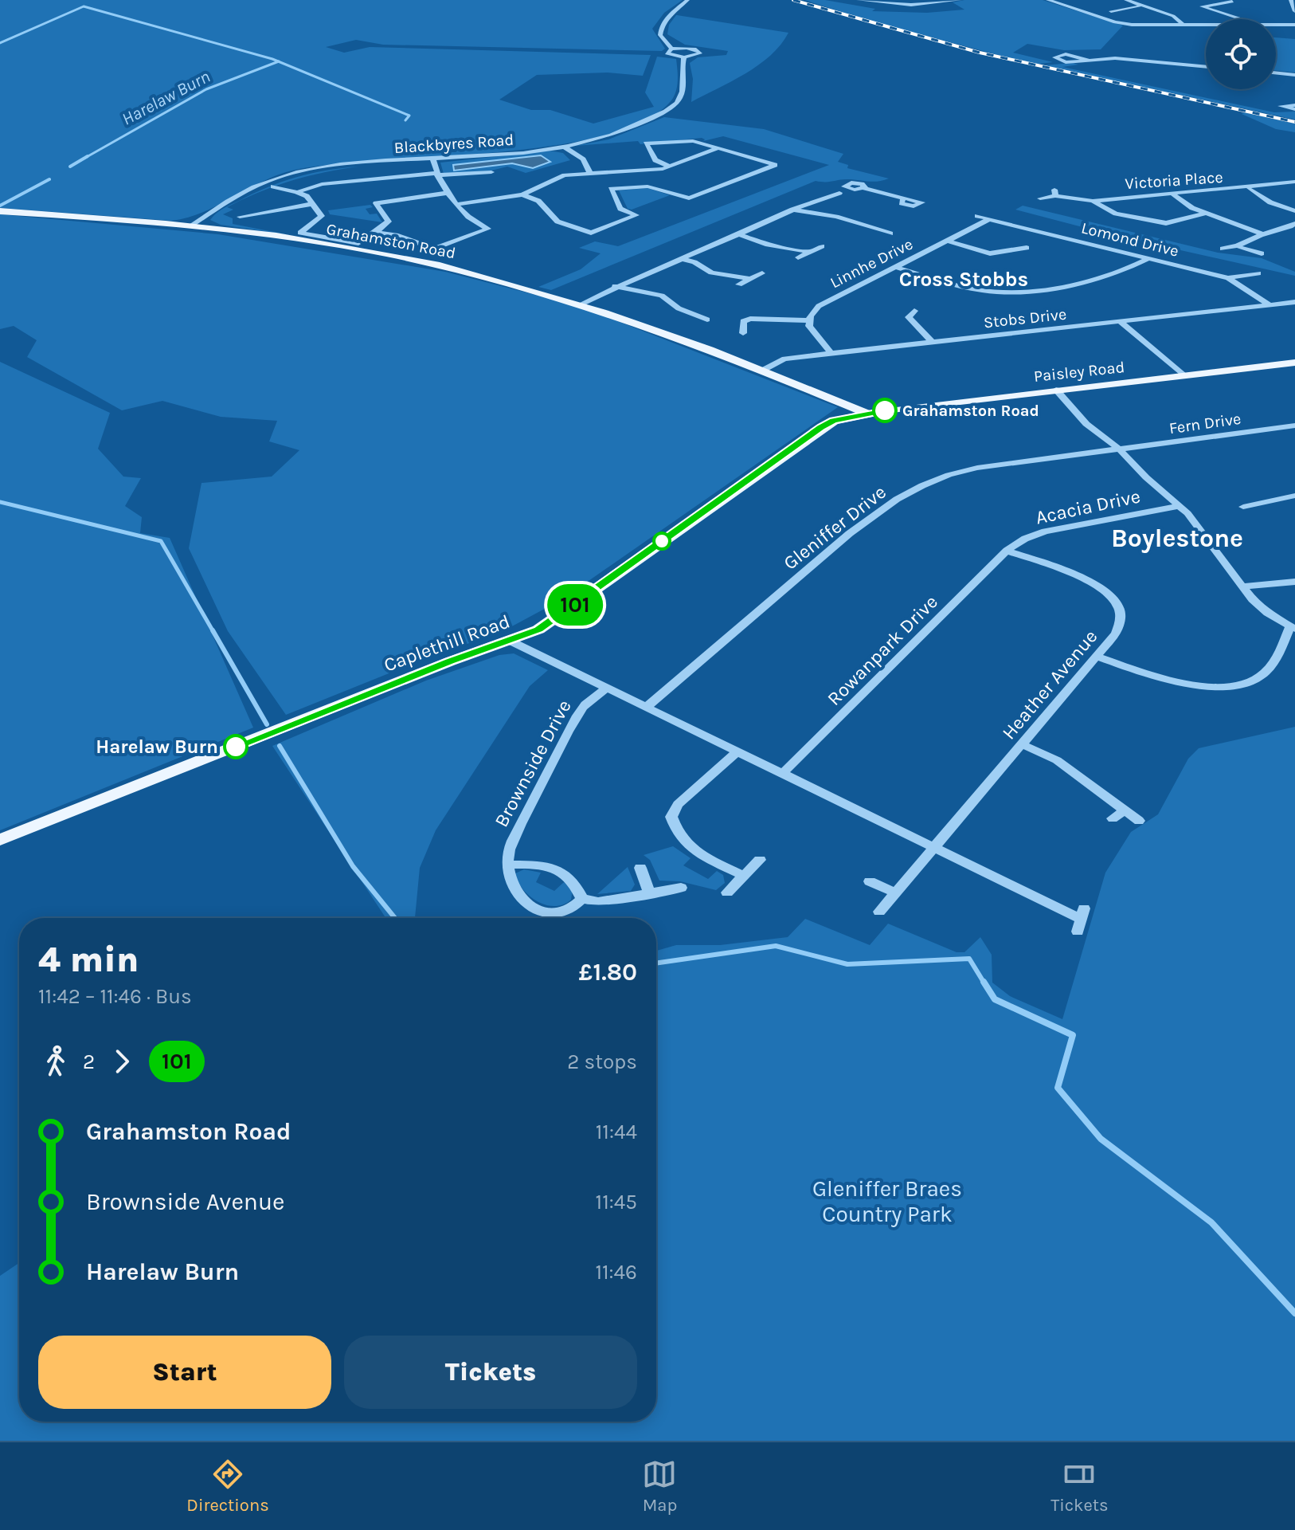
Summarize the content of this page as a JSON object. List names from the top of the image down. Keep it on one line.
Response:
{"streets":{"main road":["Grahamston Road","Paisley Road","Caplethill Road"],"street":["Blackbyres Road","Victoria Place","Lomond Drive","Linnhe Drive","Stobs Drive","Fern Drive","Acacia Drive","Gleniffer Drive","Rowanpark Drive","Heather Avenue","Brownside Drive"]},"crossings":[["Blackbyres Road","Grahamston Road"],["Lomond Drive","Linnhe Drive"],["Lomond Drive","Stobs Drive"],["Grahamston Road","Stobs Drive"],["Grahamston Road","Paisley Road"],["Grahamston Road","Caplethill Road"],["Paisley Road","Caplethill Road"],["Fern Drive","Gleniffer Drive"],["Acacia Drive","Rowanpark Drive"],["Acacia Drive","Heather Avenue"],["Rowanpark Drive","Heather Avenue"]],"districts":["Cross Stobbs","Boylestone"],"water":["Harelaw Burn"],"parks":["Gleniffer Braes Country Park"],"places":["Grahamston Road","Harelaw Burn"],"lines":["bus line 101"],"page":{"on_map":"101","heading":["4 min","11:42 – 11:46 · Bus","£1.80"],"legs":["2","101","2 stops"],"list":[{"name":"Grahamston Road","value":"11:44"},{"name":"Brownside Avenue","value":"11:45"},{"name":"Harelaw Burn","value":"11:46"}],"buttons":["Start","Tickets"],"tabs":["Directions","Map","Tickets"]}}
